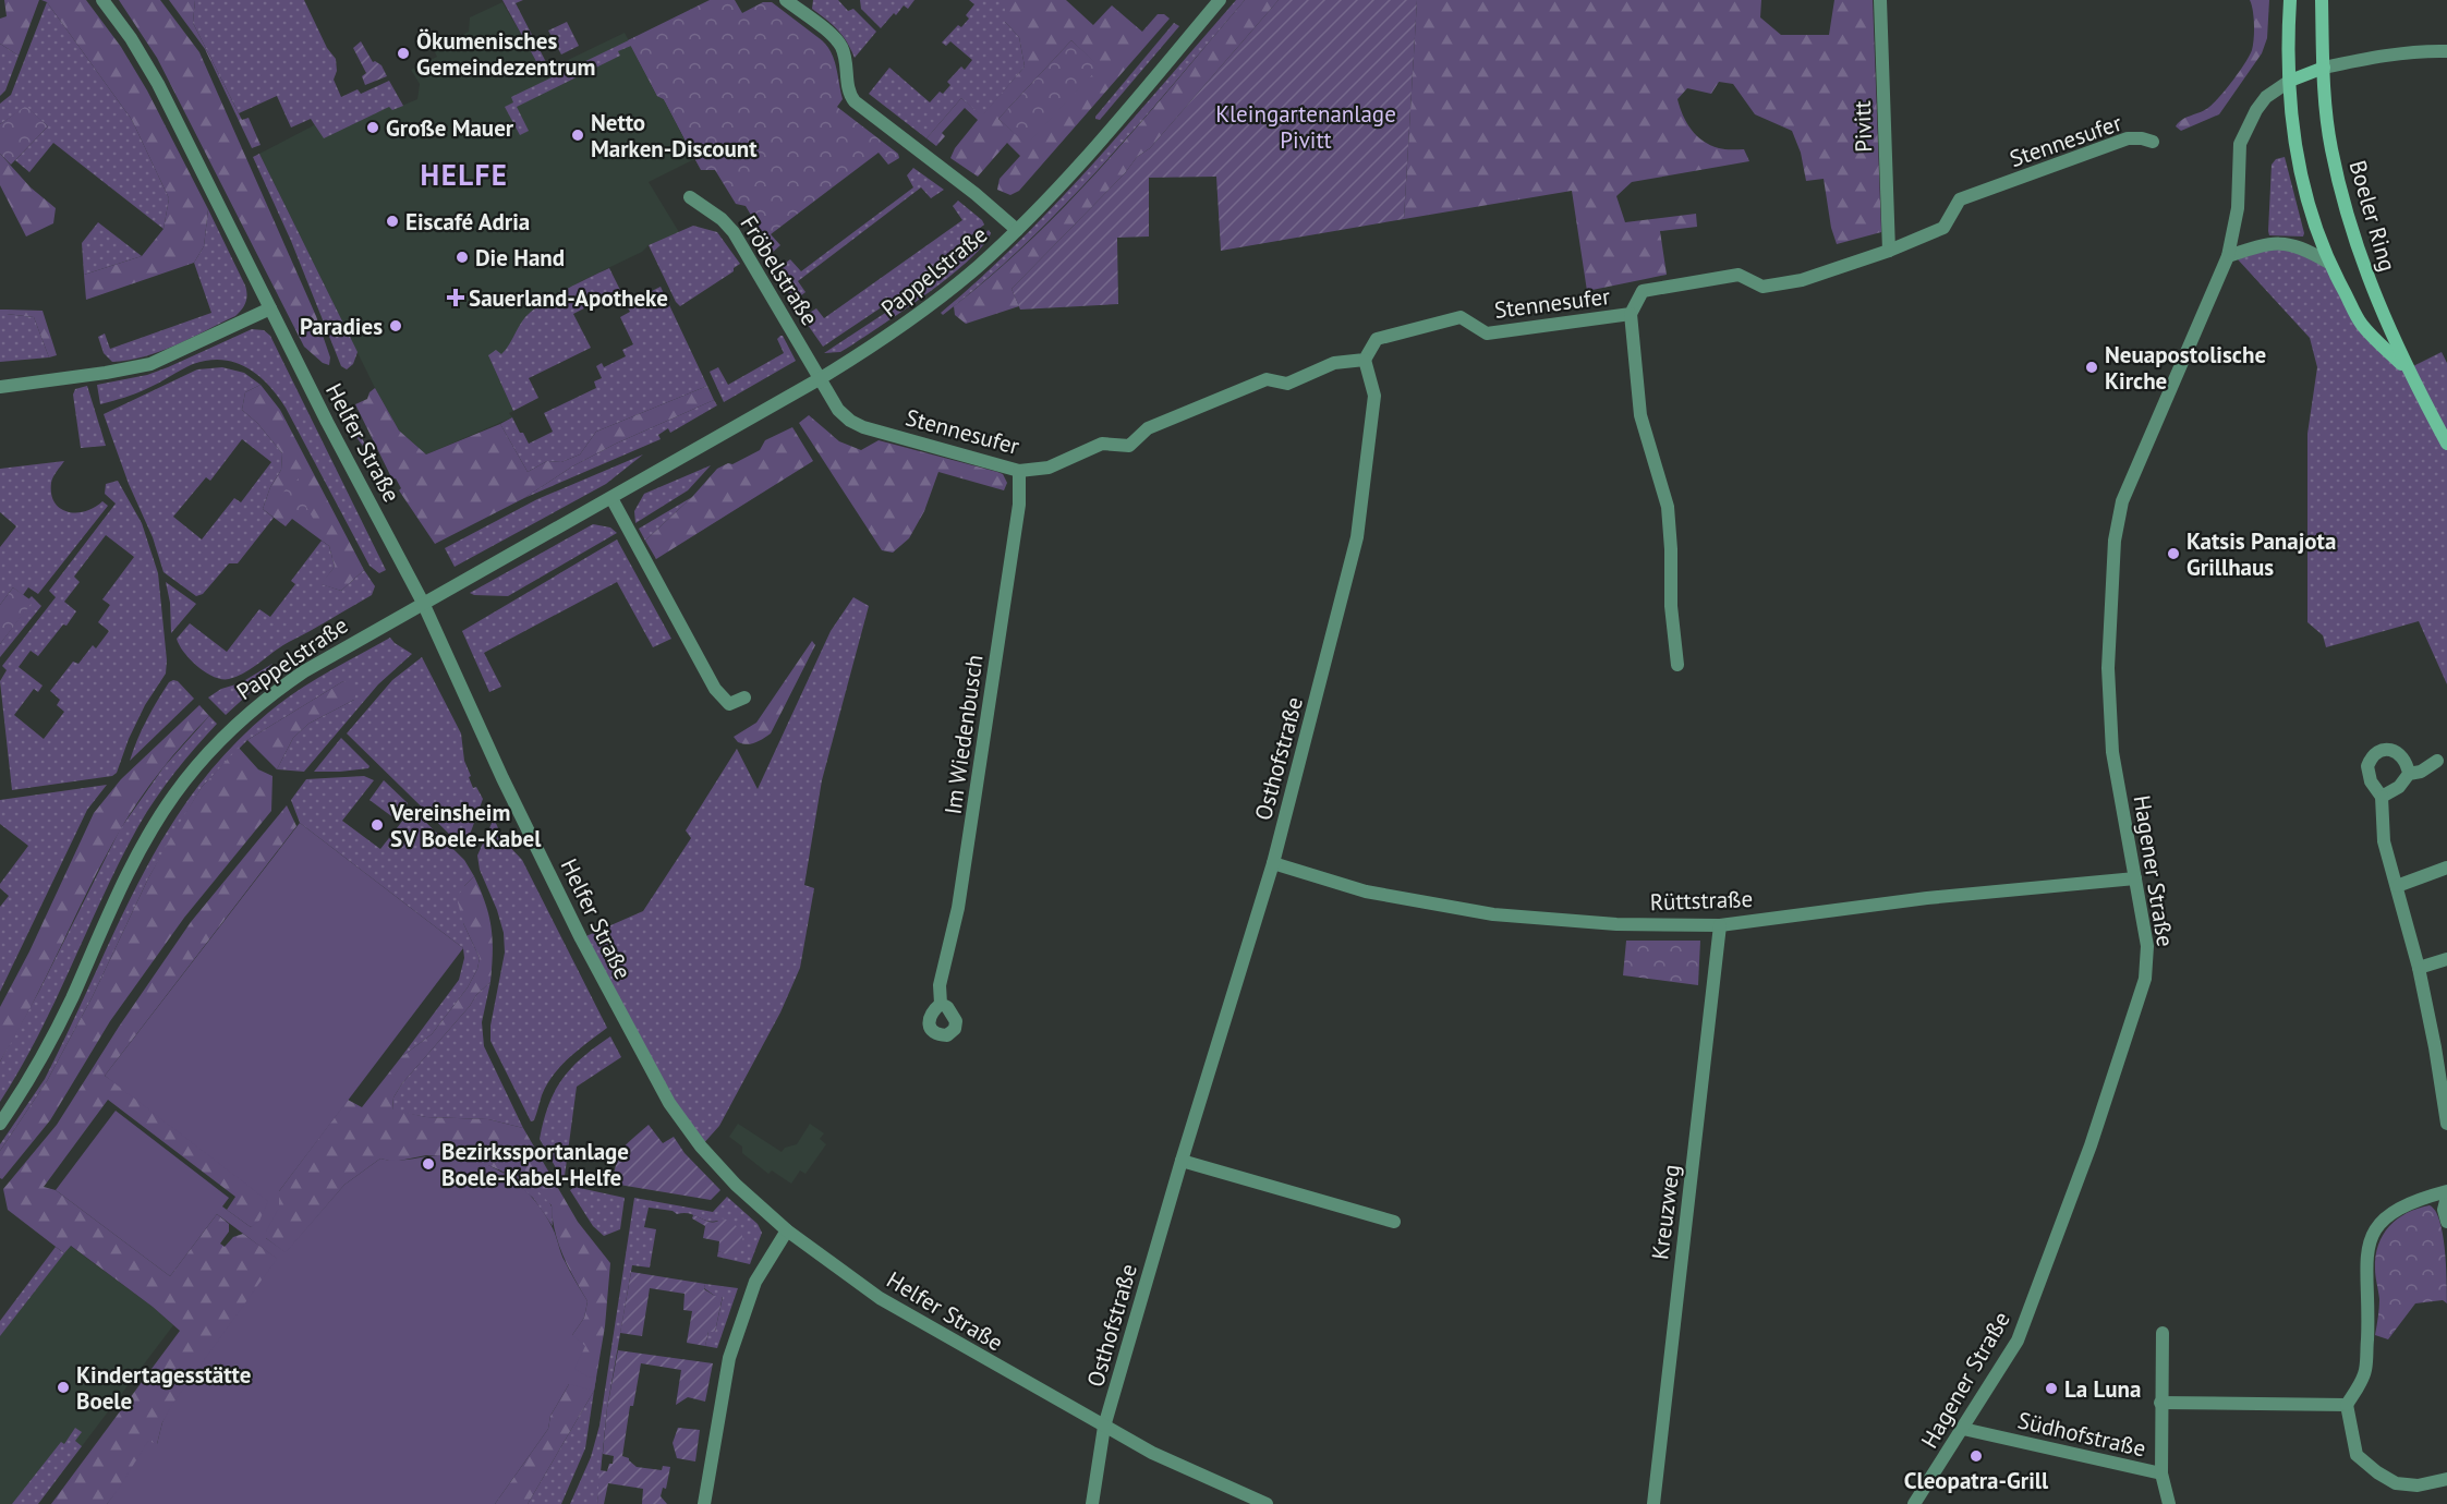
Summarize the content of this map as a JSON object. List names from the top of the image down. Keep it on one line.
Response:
{"streets":{"main road":["Boeler Ring","Hagener Straße"],"street":["Pivitt","Stennesufer","Fröbelstraße","Pappelstraße","Helfer Straße","Im Wiedenbusch","Osthofstraße","Rüttstraße","Kreuzweg","Südhofstraße"]},"crossings":[["Pivitt","Stennesufer"],["Stennesufer","Fröbelstraße"],["Stennesufer","Pappelstraße"],["Stennesufer","Im Wiedenbusch"],["Stennesufer","Osthofstraße"],["Boeler Ring","Hagener Straße"],["Fröbelstraße","Pappelstraße"],["Pappelstraße","Helfer Straße"],["Helfer Straße","Osthofstraße"],["Osthofstraße","Rüttstraße"],["Hagener Straße","Rüttstraße"],["Hagener Straße","Südhofstraße"],["Rüttstraße","Kreuzweg"]],"districts":["HELFE"],"parks":["Kleingartenanlage Pivitt"],"places":{"other":["Ökumenisches Gemeindezentrum","Große Mauer","Netto Marken-Discount","Eiscafé Adria","Die Hand","Paradies","Neuapostolische Kirche","Katsis Panajota Grillhaus","Vereinsheim SV Boele-Kabel","Bezirkssportanlage Boele-Kabel-Helfe","Kindertagesstätte Boele","La Luna","Cleopatra-Grill"],"health":["Sauerland-Apotheke"]}}
